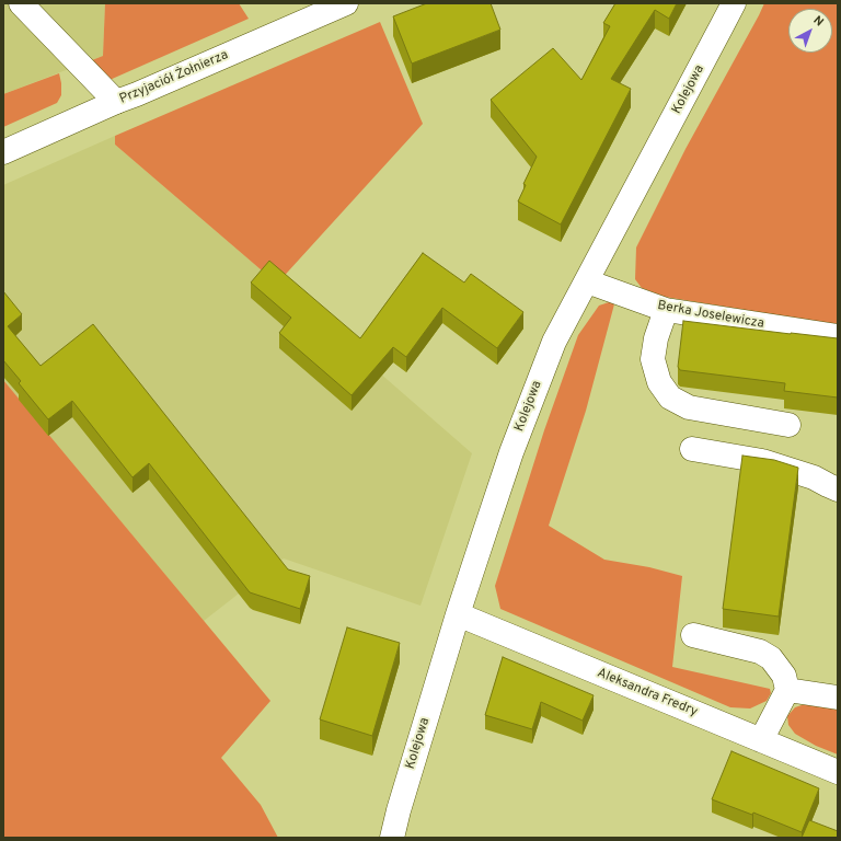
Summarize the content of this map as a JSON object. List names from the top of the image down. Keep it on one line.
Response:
{"streets":{"street":["Przyjaciół Żołnierza","Kolejowa","Berka Joselewicza","Aleksandra Fredry"]},"crossings":[["Kolejowa","Berka Joselewicza"],["Kolejowa","Aleksandra Fredry"]],"north":"top right"}
